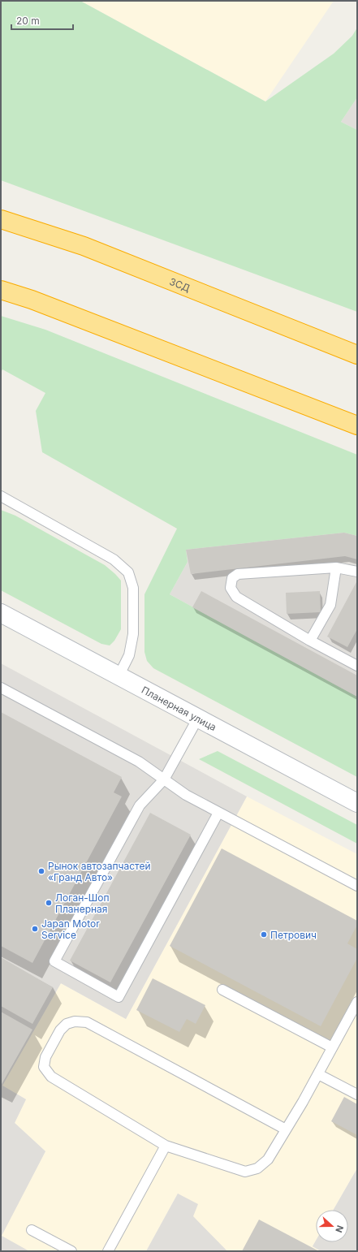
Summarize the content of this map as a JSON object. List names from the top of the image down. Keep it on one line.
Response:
{"streets":{"highway":["ЗСД"],"main road":["Планерная улица"]},"places":["Рынок автозапчастей «Гранд Авто»","Логан-Шоп Планерная","Japan Motor Service","Петрович"],"scale_bar":"20 m","north":"right"}
